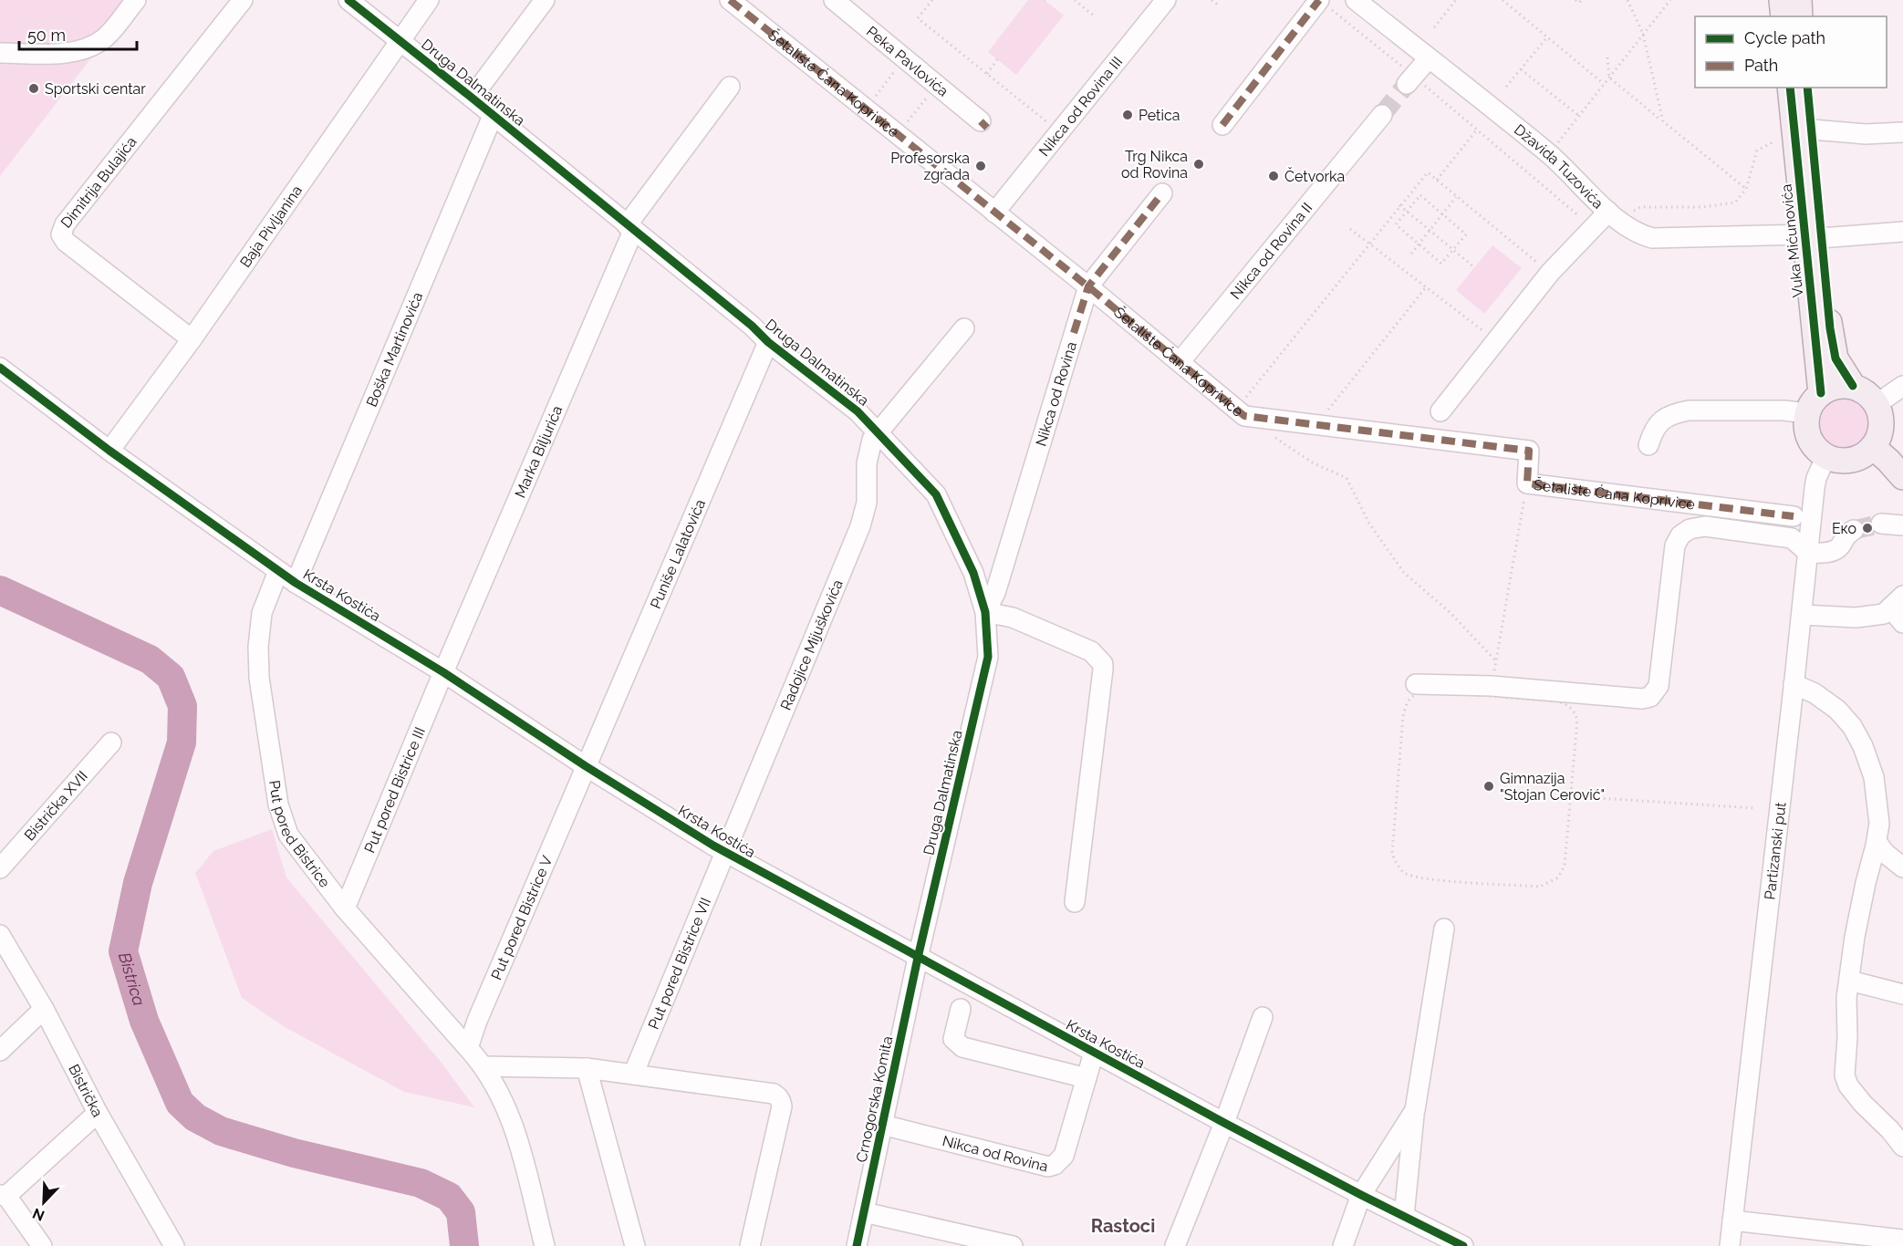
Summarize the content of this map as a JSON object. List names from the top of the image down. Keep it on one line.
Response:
{"streets":{"main road":["Vuka Mićunovića"],"street":["Peka Pavlovića","Druga Dalmatinska","Šetalište Ćana Koprivice","Nikca od Rovina III","Džavida Tuzovića","Dimitrija Bulajića","Baja Pivljanina","Nikca od Rovina II","Boška Martinovića","Nikca od Rovina","Marka Biljurića","Puniše Lalatovića","Krsta Kostića","Radojice Mijuškovića","Put pored Bistrice III","Bistrička XVII","Put pored Bistrice","Partizanski put","Put pored Bistrice V","Put pored Bistrice VII","Bistrička","Crnogorska Komita"]},"crossings":[["Druga Dalmatinska","Baja Pivljanina"],["Druga Dalmatinska","Boška Martinovića"],["Druga Dalmatinska","Nikca od Rovina"],["Druga Dalmatinska","Marka Biljurića"],["Druga Dalmatinska","Puniše Lalatovića"],["Druga Dalmatinska","Krsta Kostića"],["Druga Dalmatinska","Radojice Mijuškovića"],["Druga Dalmatinska","Crnogorska Komita"],["Šetalište Ćana Koprivice","Nikca od Rovina III"],["Šetalište Ćana Koprivice","Nikca od Rovina II"],["Šetalište Ćana Koprivice","Nikca od Rovina"],["Dimitrija Bulajića","Baja Pivljanina"],["Baja Pivljanina","Krsta Kostića"],["Vuka Mićunovića","Partizanski put"],["Boška Martinovića","Krsta Kostića"],["Nikca od Rovina","Krsta Kostića"],["Nikca od Rovina","Crnogorska Komita"],["Marka Biljurića","Krsta Kostića"],["Marka Biljurića","Put pored Bistrice III"],["Puniše Lalatovića","Krsta Kostića"],["Puniše Lalatovića","Put pored Bistrice V"],["Krsta Kostića","Radojice Mijuškovića"],["Krsta Kostića","Put pored Bistrice III"],["Krsta Kostića","Put pored Bistrice"],["Krsta Kostića","Put pored Bistrice V"],["Krsta Kostića","Put pored Bistrice VII"],["Krsta Kostića","Crnogorska Komita"],["Radojice Mijuškovića","Put pored Bistrice VII"],["Put pored Bistrice III","Put pored Bistrice"],["Put pored Bistrice","Put pored Bistrice V"]],"districts":["Rastoci"],"water":["Bistrica"],"places":["Sportski centar","Petica","Trg Nikca od Rovina","Profesorska zgrada","Četvorka","Еко","Gimnazija \"Stojan Cerović\""],"legend":["Cycle path","Path"],"scale_bar":"50 m","north":"bottom left"}
